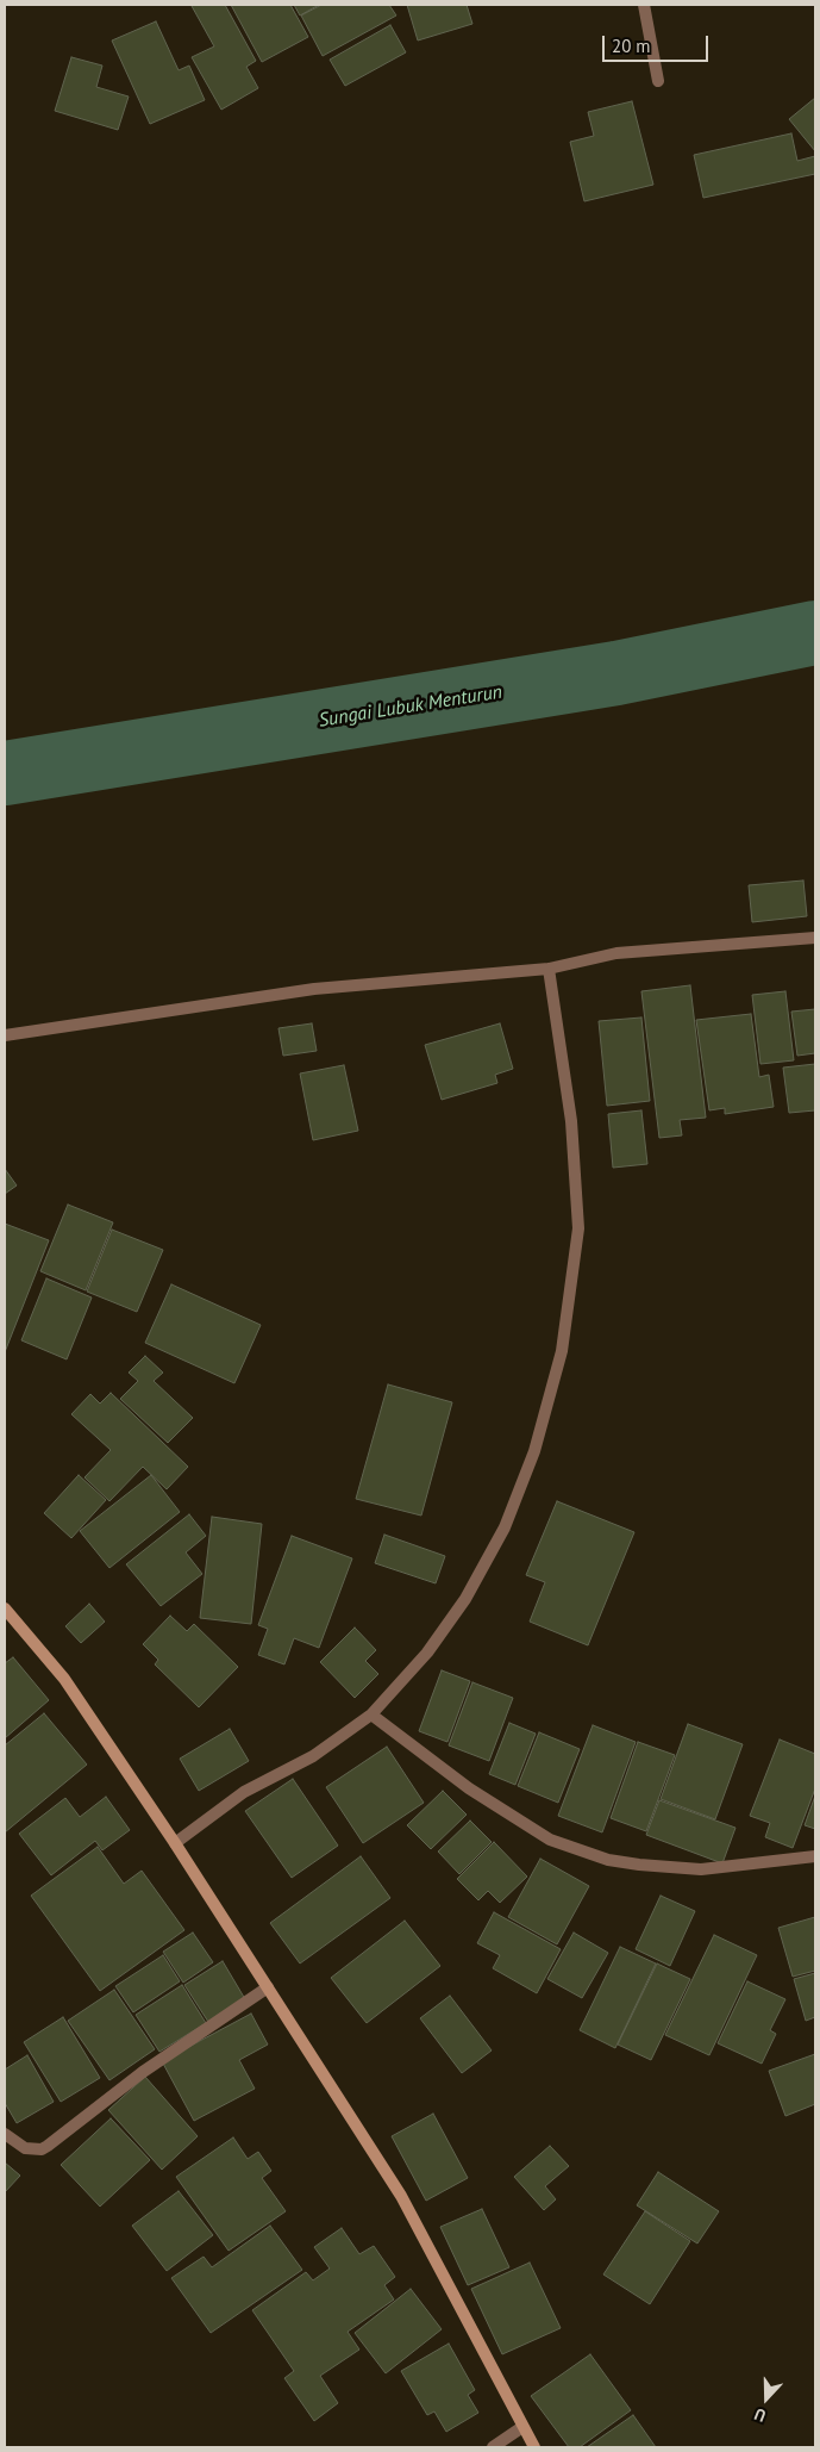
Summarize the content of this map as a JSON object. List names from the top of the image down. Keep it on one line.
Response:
{"water":["Sungai Lubuk Menturun"],"scale_bar":"20 m","north":"bottom"}
